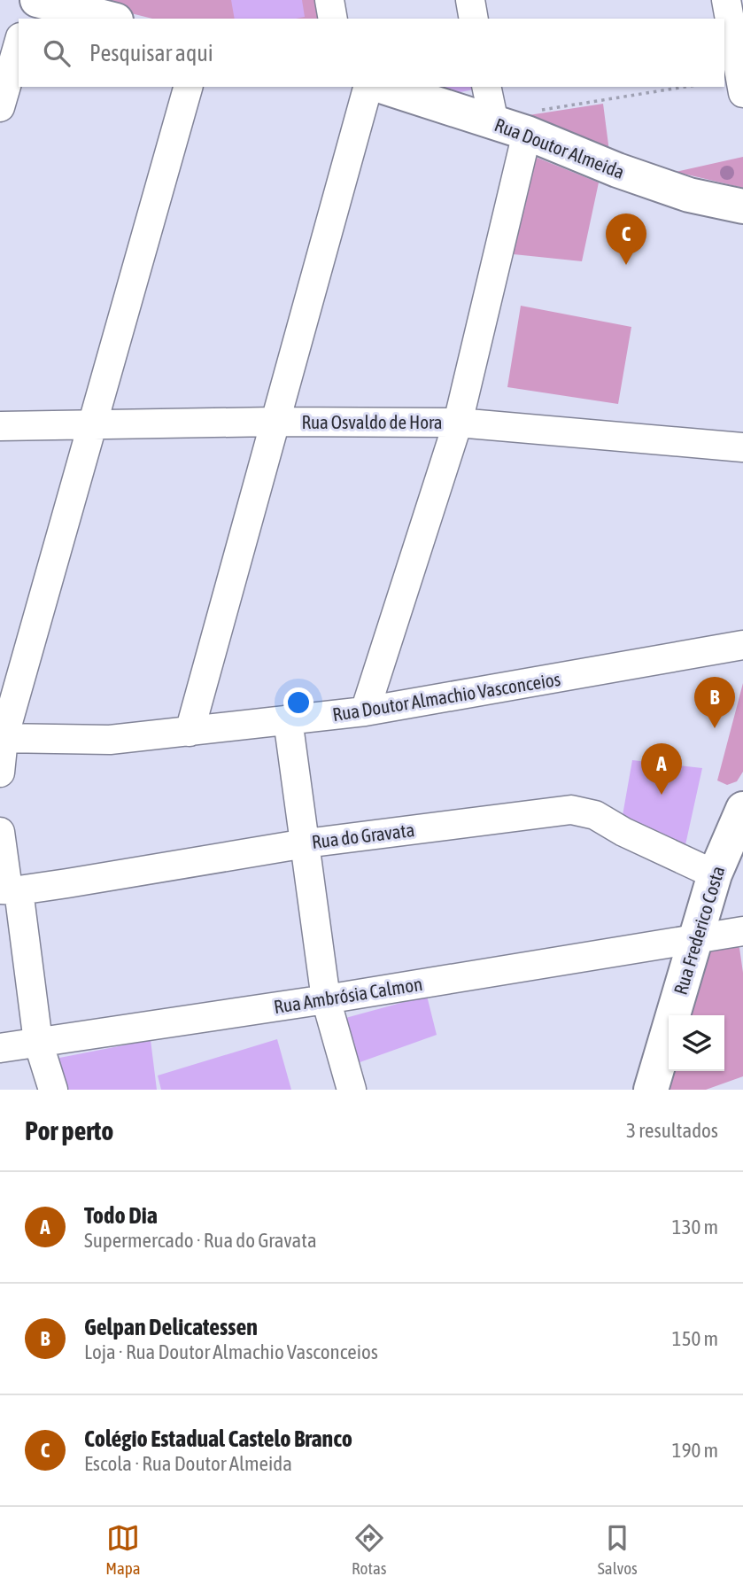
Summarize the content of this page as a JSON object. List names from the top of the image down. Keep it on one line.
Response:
{"streets":{"main road":["Rua Doutor Almeida","Rua Frederico Costa"],"street":["Rua Osvaldo de Hora","Rua Doutor Almachio Vasconceios","Rua do Gravata","Rua Ambrósia Calmon"]},"crossings":[["Rua do Gravata","Rua Frederico Costa"],["Rua Frederico Costa","Rua Ambrósia Calmon"]],"page":{"search":"Pesquisar aqui","pins":["C","B","A"],"heading":["Por perto","3 resultados"],"list":[{"mark":"A","name":"Todo Dia","note":"Supermercado · Rua do Gravata","value":"130 m"},{"mark":"B","name":"Gelpan Delicatessen","note":"Loja · Rua Doutor Almachio Vasconceios","value":"150 m"},{"mark":"C","name":"Colégio Estadual Castelo Branco","note":"Escola · Rua Doutor Almeida","value":"190 m"}],"nav":["Mapa","Rotas","Salvos"]}}
